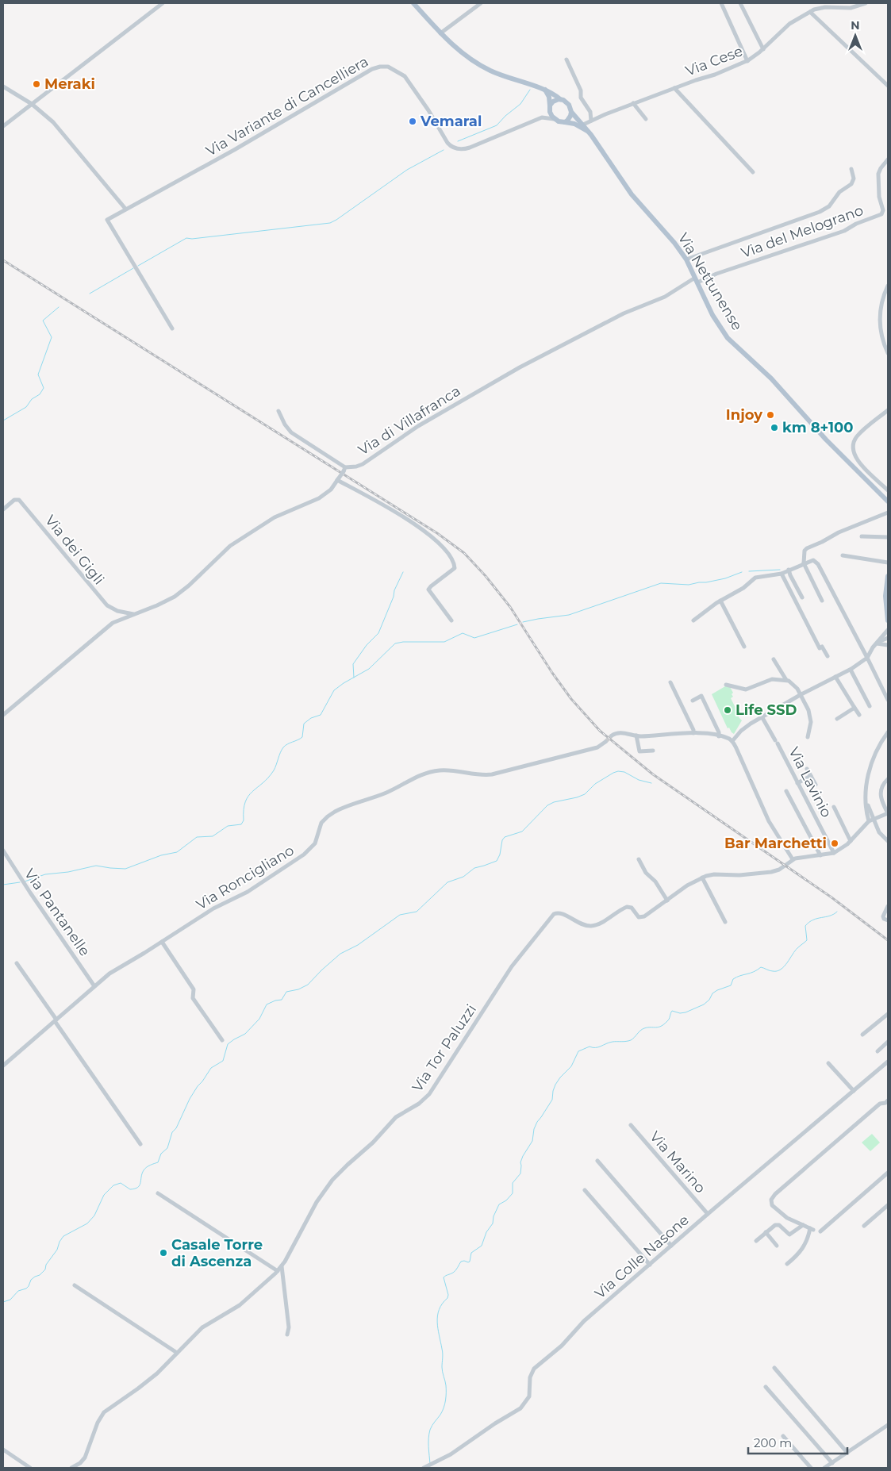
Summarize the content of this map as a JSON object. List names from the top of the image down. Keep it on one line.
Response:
{"streets":{"main road":["Via Nettunense"],"street":["Via Cese","Via Variante di Cancelliera","Via del Melograno","Via di Villafranca","Via dei Gigli","Via Lavinio","Via Roncigliano","Via Pantanelle","Via Tor Paluzzi","Via Marino","Via Colle Nasone"]},"crossings":[["Via Cese","Via Nettunense"],["Via Variante di Cancelliera","Via Nettunense"],["Via del Melograno","Via Nettunense"],["Via del Melograno","Via di Villafranca"],["Via Nettunense","Via di Villafranca"],["Via Lavinio","Via Tor Paluzzi"],["Via Roncigliano","Via Pantanelle"],["Via Marino","Via Colle Nasone"]],"places":["Meraki","Vemaral","Injoy","km 8+100","Life SSD","Bar Marchetti","Casale Torre di Ascenza"],"scale_bar":"200 m","north":"top"}
